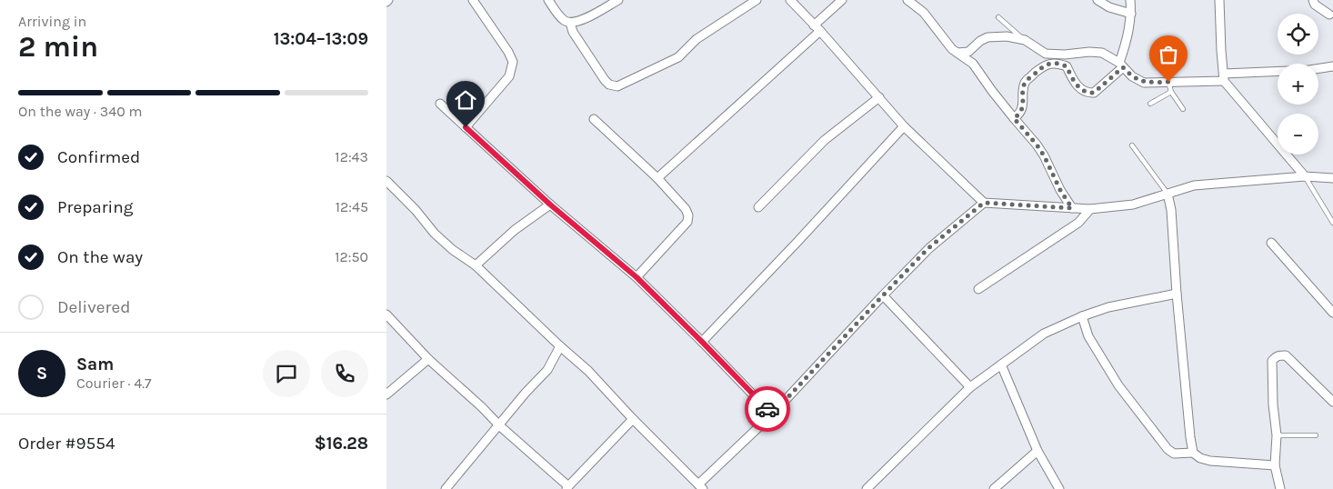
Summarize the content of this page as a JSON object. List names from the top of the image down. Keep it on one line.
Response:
{"page":{"heading":["2 min","Arriving in","13:04–13:09"],"panel":["Sam","Courier · 4.7","Order #9554","$16.28"],"map_buttons":["+","−"],"bar":"On the way · 340 m","list":[["Confirmed","12:43"],["Preparing","12:45"],["On the way","12:50"],"Delivered"],"round":"S"}}
